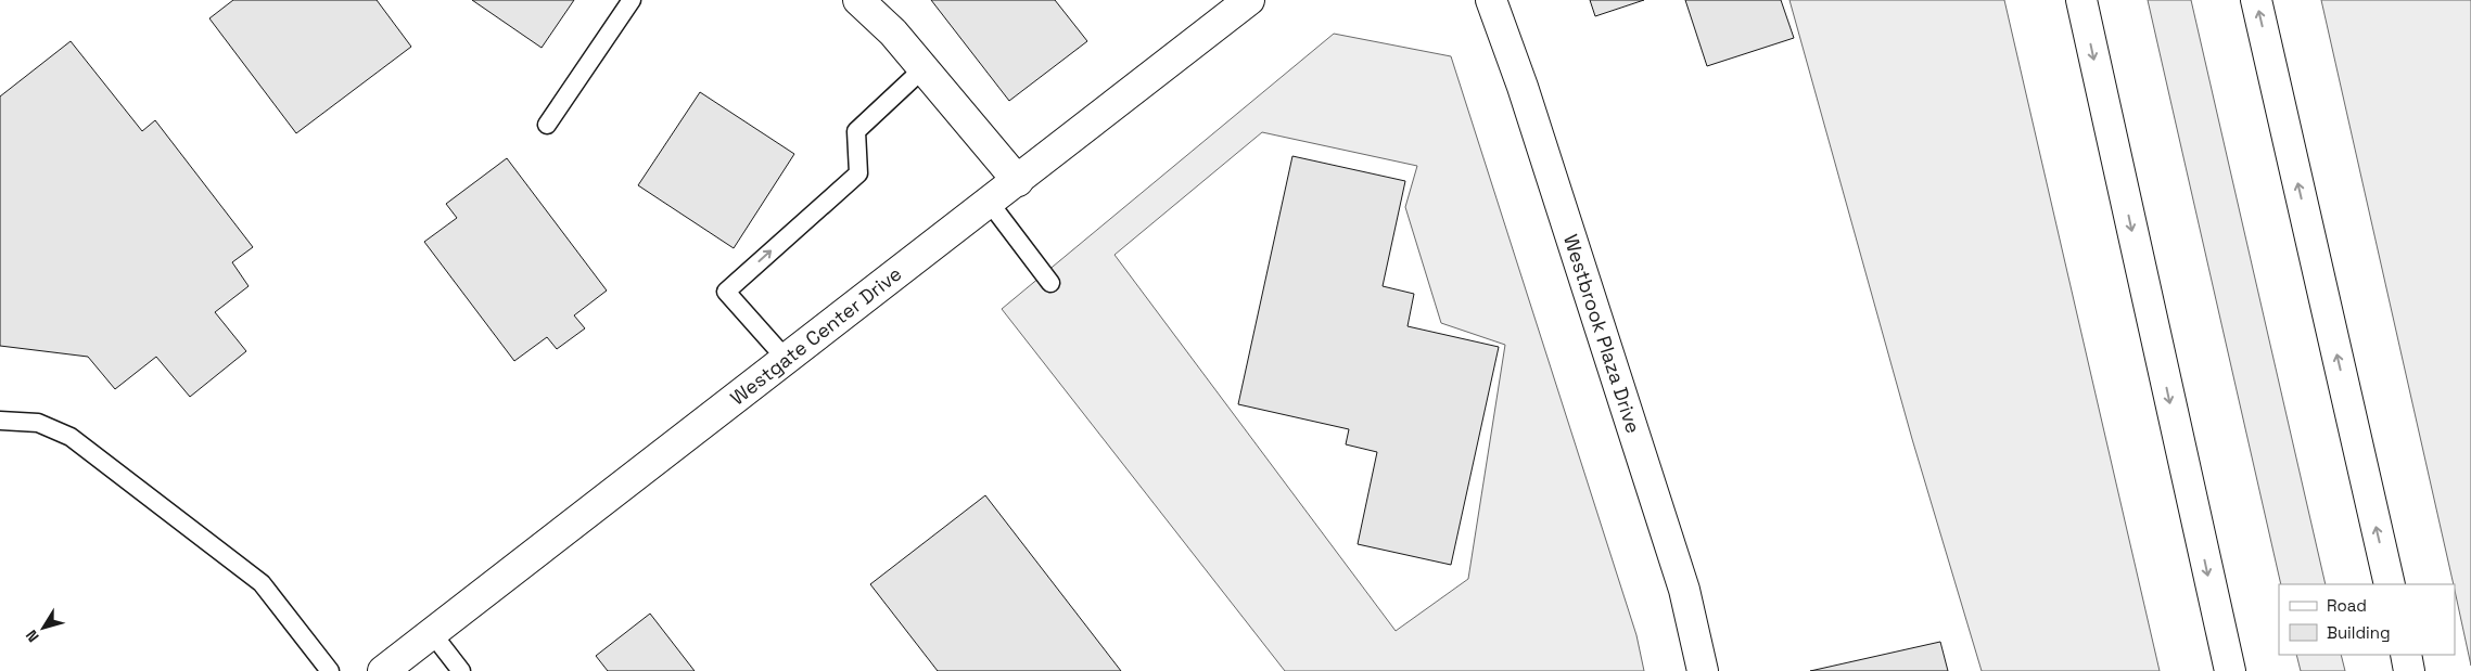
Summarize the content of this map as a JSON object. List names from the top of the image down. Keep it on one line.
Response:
{"streets":{"main road":["Westbrook Plaza Drive","Westgate Center Drive"]},"legend":["Road","Building"],"north":"bottom left"}
